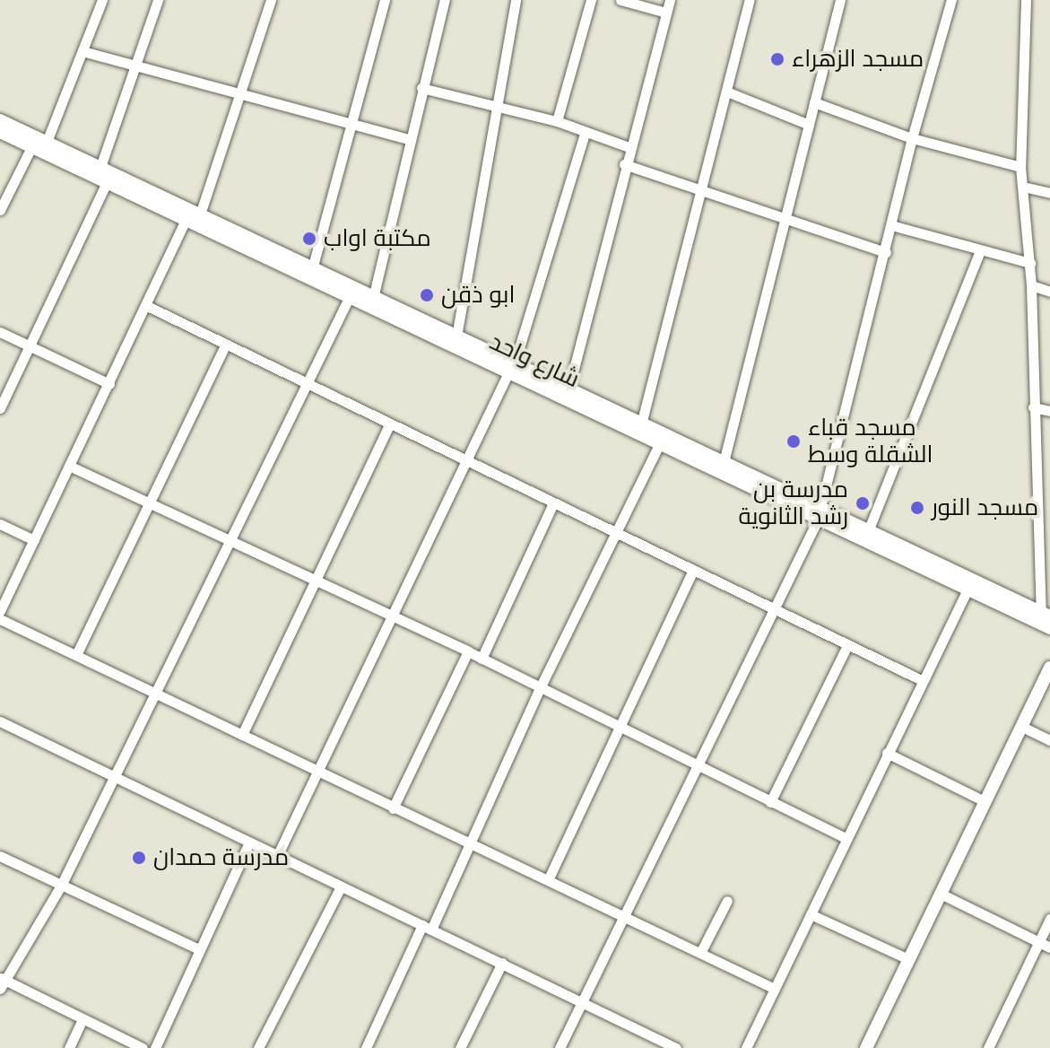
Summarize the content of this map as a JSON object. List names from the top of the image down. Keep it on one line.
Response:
{"streets":{"street":["شارع واحد"]},"places":["مسجد الزهراء","مكتبة اواب","ابو ذقن","مسجد قباء الشقلة وسط","مدرسة بن رشد الثانوية","مسجد النور","مدرسة حمدان"]}
